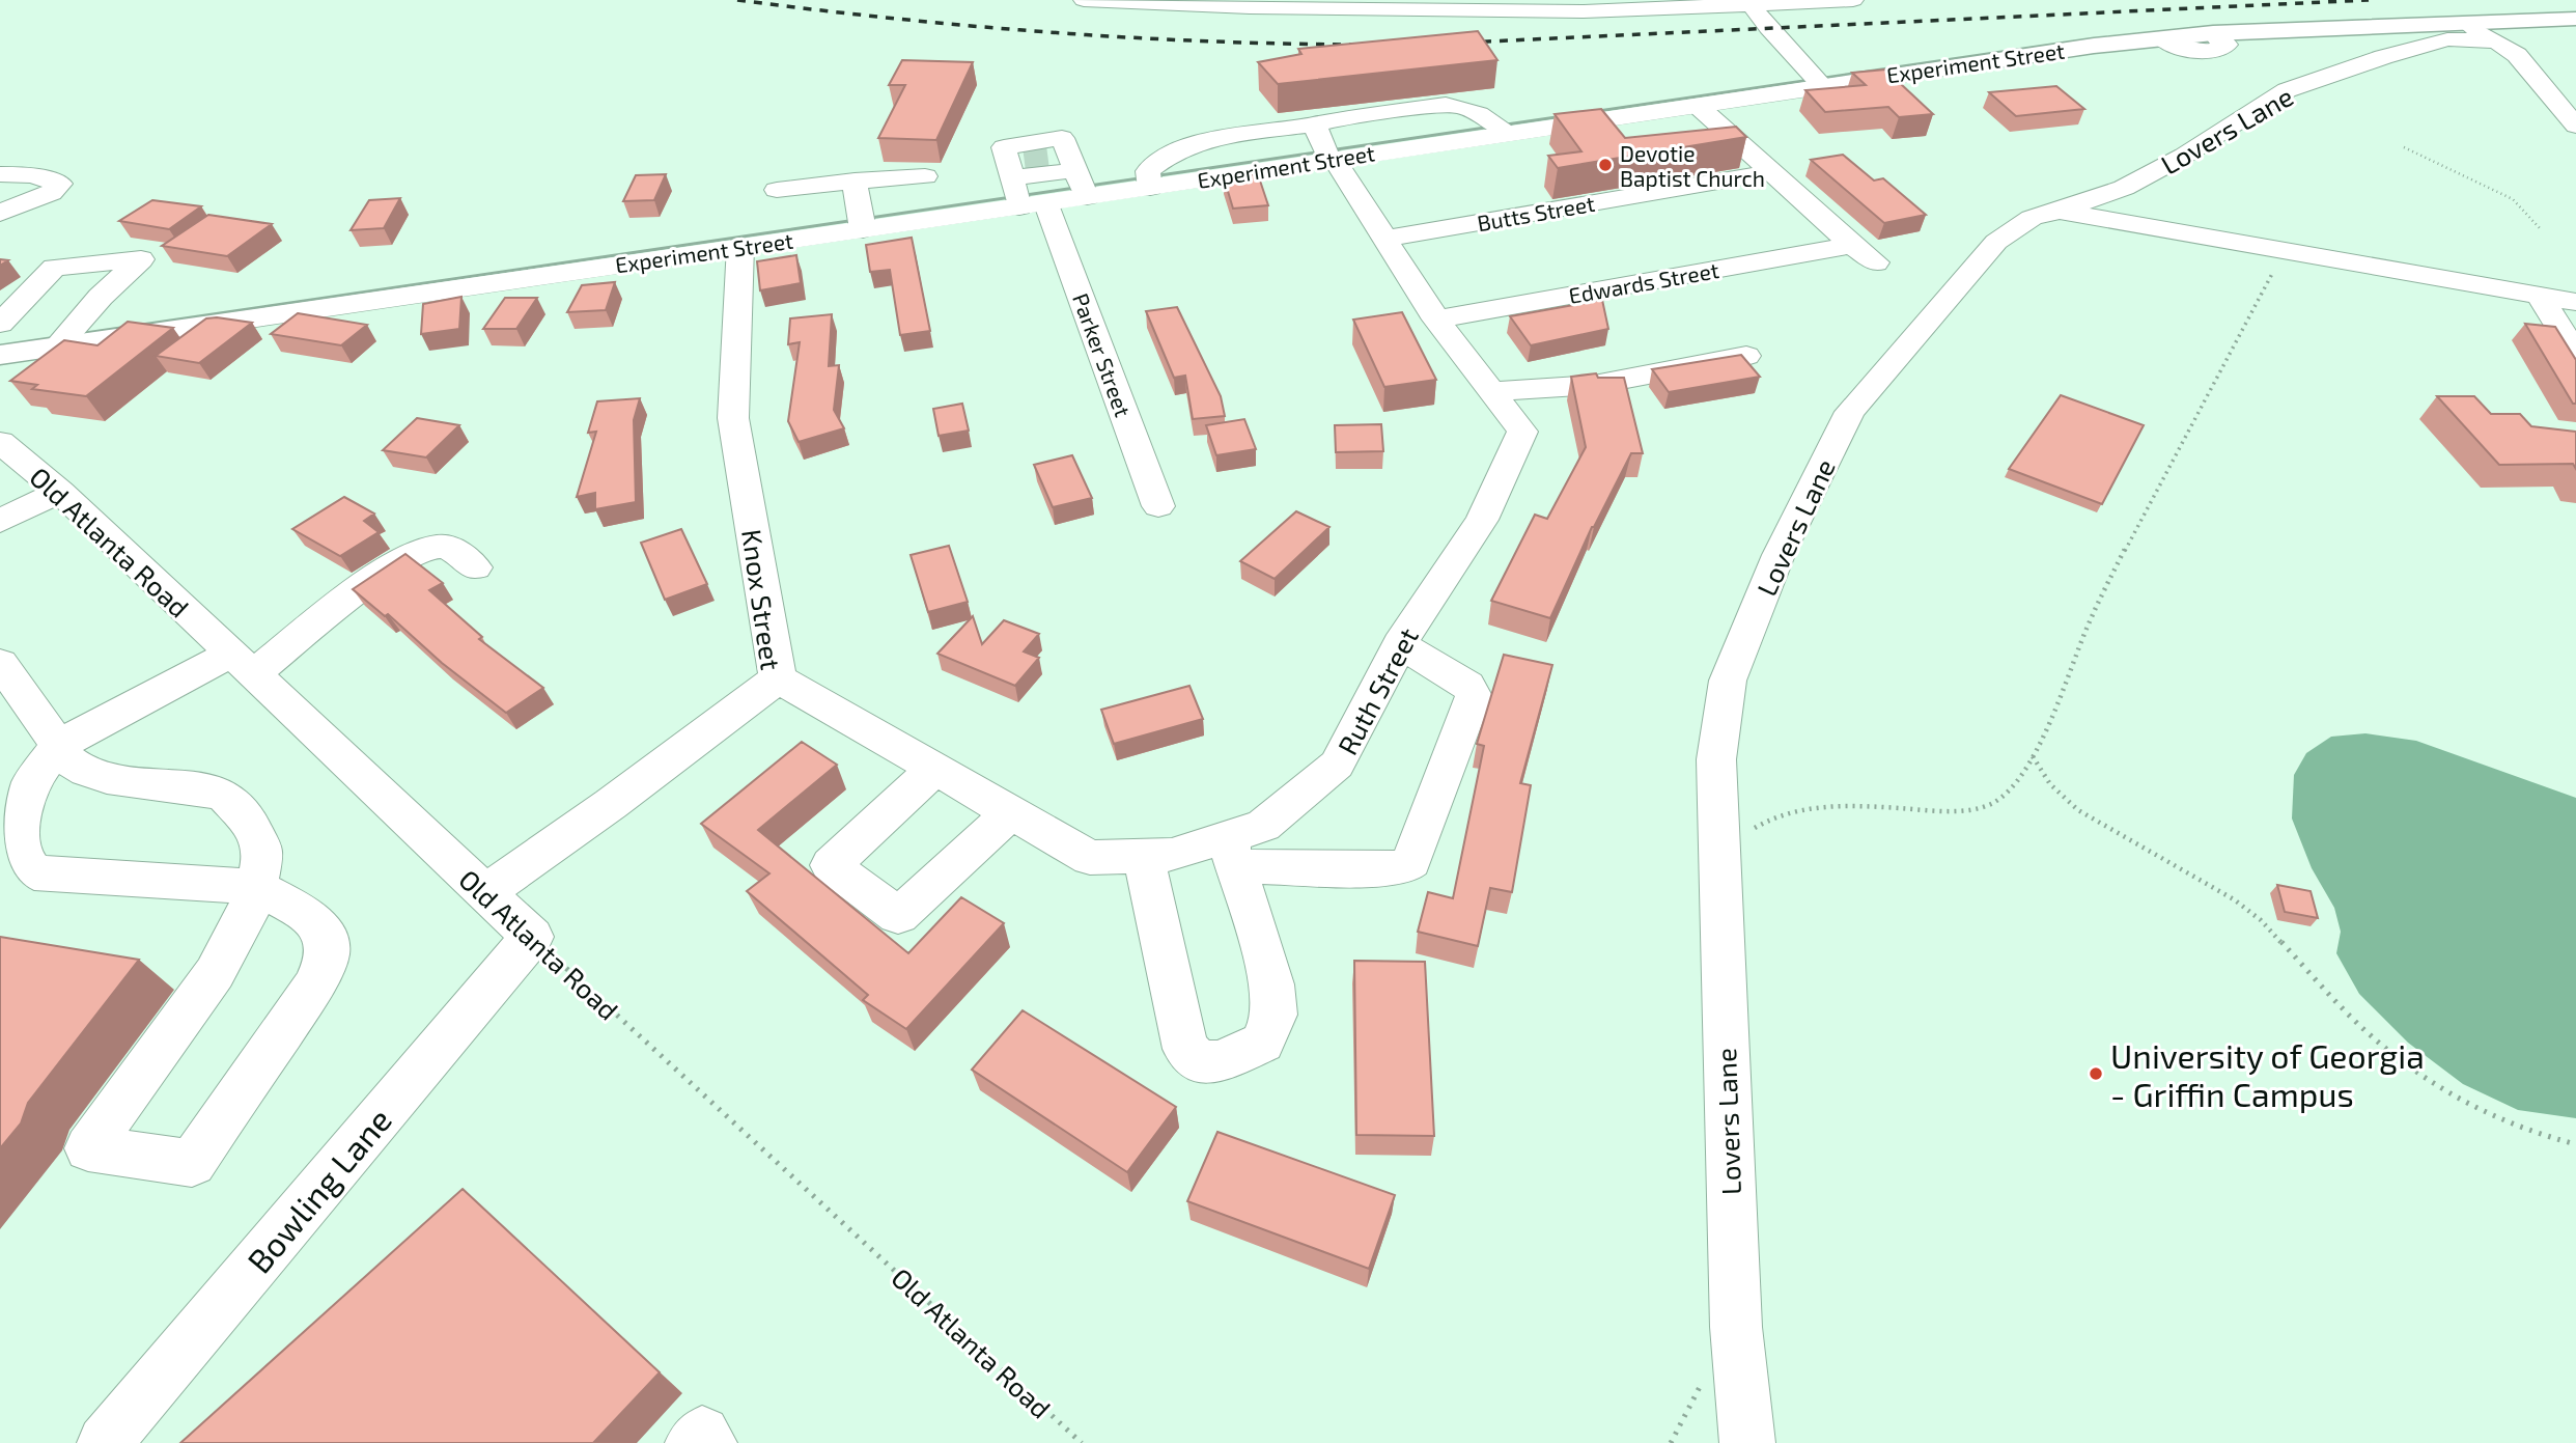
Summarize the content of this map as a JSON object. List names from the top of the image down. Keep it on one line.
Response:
{"streets":{"main road":["Experiment Street"],"street":["Lovers Lane","Butts Street","Edwards Street","Parker Street","Old Atlanta Road","Knox Street","Ruth Street","Bowling Lane"]},"crossings":[["Experiment Street","Lovers Lane"],["Experiment Street","Parker Street"],["Experiment Street","Knox Street"],["Experiment Street","Ruth Street"],["Butts Street","Ruth Street"],["Edwards Street","Ruth Street"],["Old Atlanta Road","Knox Street"],["Old Atlanta Road","Bowling Lane"],["Knox Street","Ruth Street"]],"places":["Devotie Baptist Church","University of Georgia - Griffin Campus"]}
